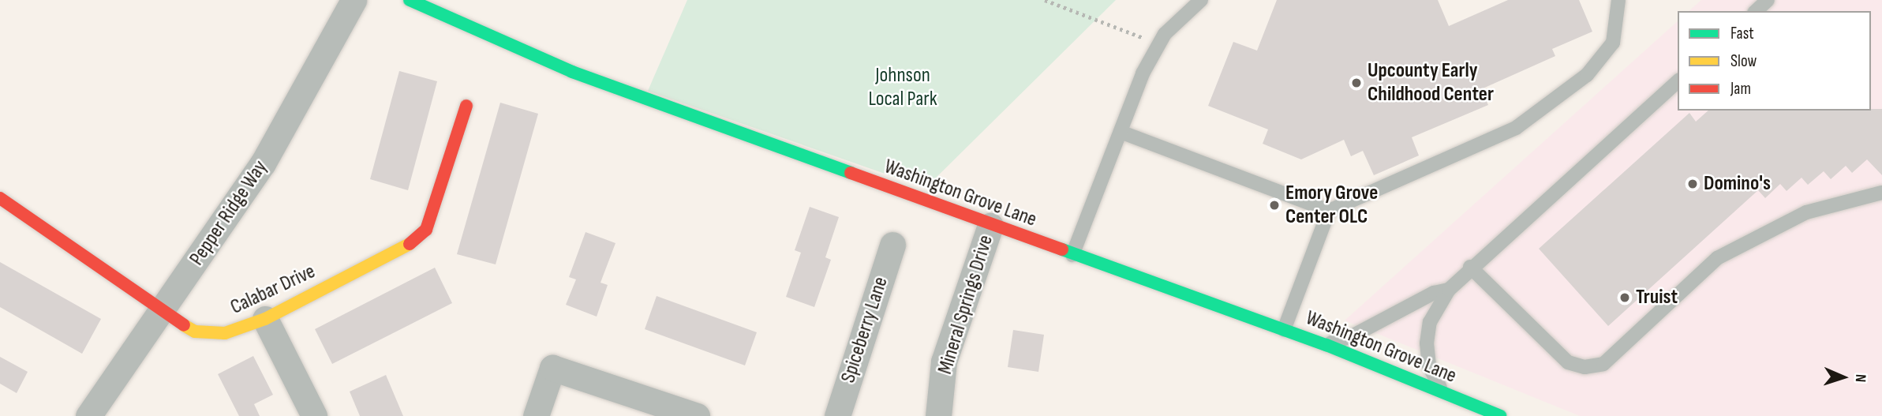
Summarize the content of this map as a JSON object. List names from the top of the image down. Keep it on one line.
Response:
{"streets":{"street":["Washington Grove Lane","Pepper Ridge Way","Calabar Drive","Mineral Springs Drive","Spiceberry Lane"]},"crossings":[["Washington Grove Lane","Mineral Springs Drive"],["Pepper Ridge Way","Calabar Drive"]],"parks":["Johnson Local Park"],"places":["Upcounty Early Childhood Center","Domino's","Emory Grove Center OLC","Truist"],"legend":["Fast","Slow","Jam"],"north":"right"}
